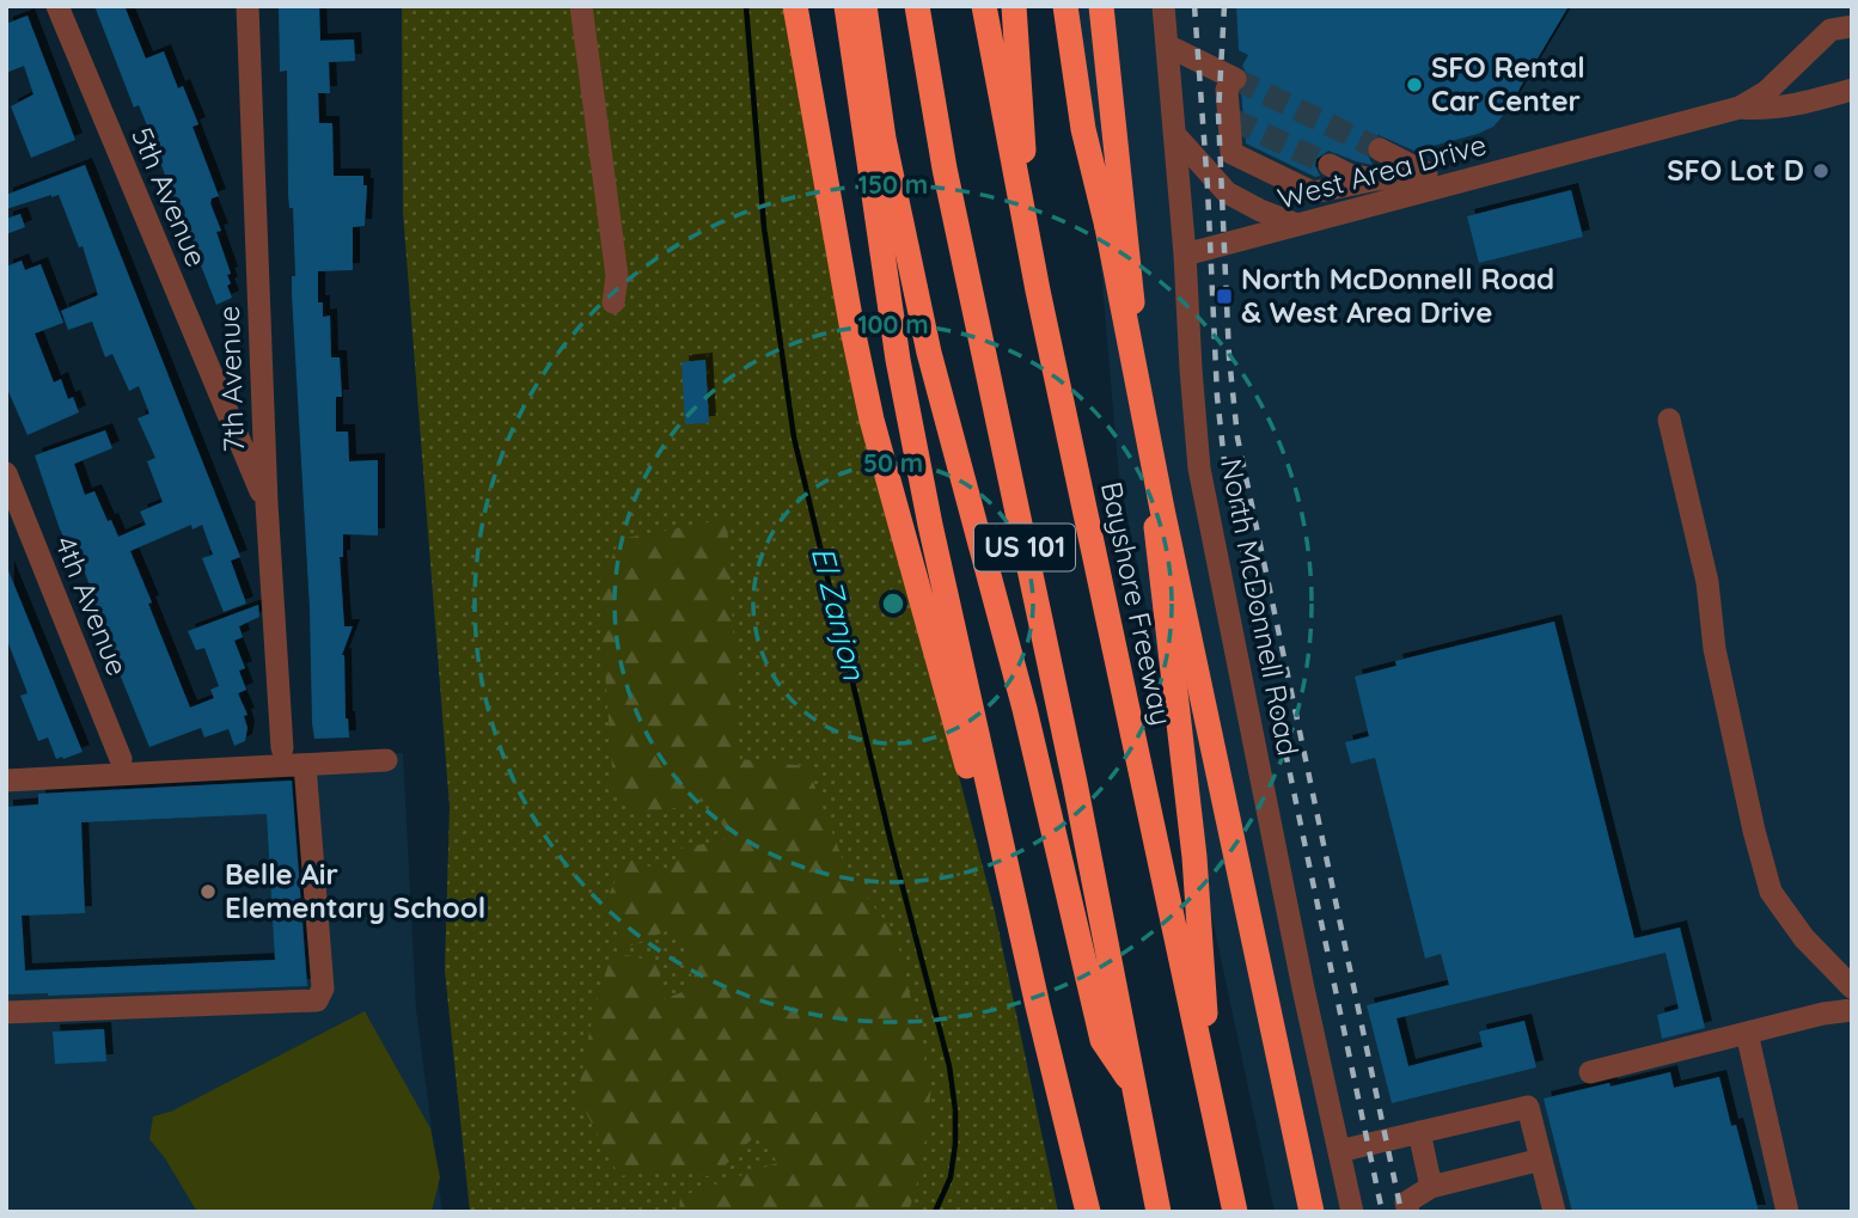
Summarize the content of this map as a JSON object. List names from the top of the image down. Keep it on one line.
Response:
{"streets":{"highway":["US 101","Bayshore Freeway"],"street":["West Area Drive","5th Avenue","7th Avenue","4th Avenue","North McDonnell Road"]},"crossings":[["West Area Drive","North McDonnell Road"],["5th Avenue","7th Avenue"]],"water":["El Zanjon"],"places":{"other":["SFO Rental Car Center","SFO Lot D","Belle Air Elementary School"],"transit":["North McDonnell Road & West Area Drive"]},"rings":["150 m","100 m","50 m"]}
